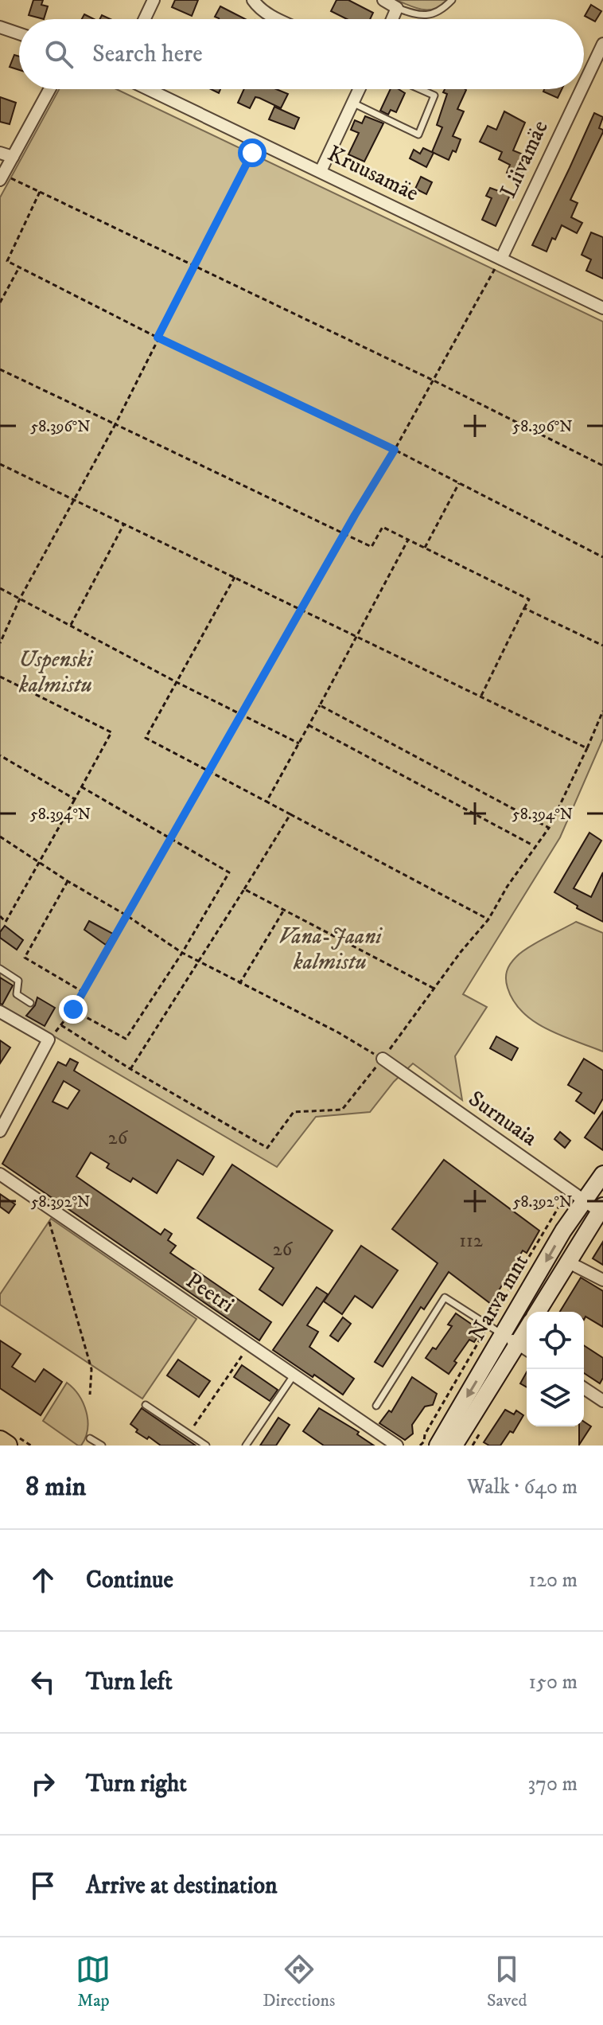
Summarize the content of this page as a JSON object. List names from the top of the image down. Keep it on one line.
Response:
{"streets":{"main road":["Narva mnt"],"street":["Liivamäe","Kruusamäe","Surnuaia","Peetri"]},"crossings":[["Liivamäe","Kruusamäe"],["Surnuaia","Narva mnt"]],"parks":["Uspenski kalmistu","Vana-Jaani kalmistu"],"house_numbers":["26","112","26"],"page":{"search":"Search here","heading":["8 min","Walk · 640 m"],"list":[["Continue","120 m"],["Turn left","150 m"],["Turn right","370 m"],"Arrive at destination"],"nav":["Map","Directions","Saved"]},"coordinates":["58.396°N","58.394°N","58.392°N"]}
